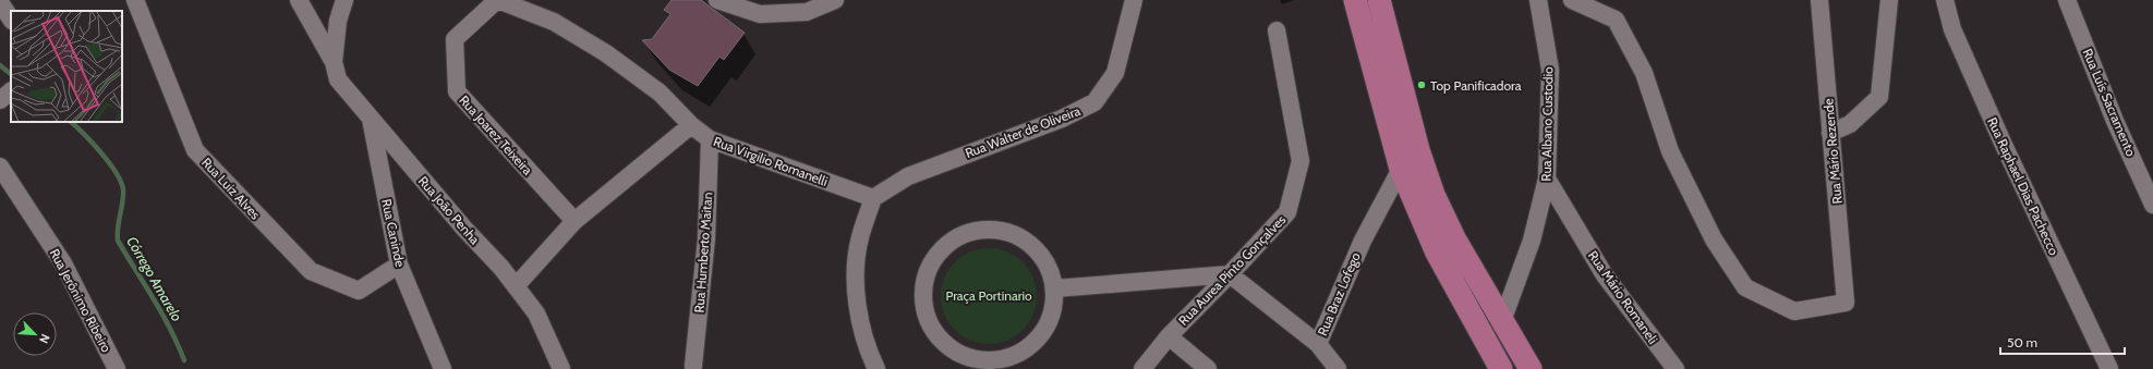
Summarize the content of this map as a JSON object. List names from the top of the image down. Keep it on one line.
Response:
{"streets":{"street":["Rua Luís Sacramento","Rua Albano Custodio","Rua Walter de Oliveira","Rua Joarez Teixeira","Rua Mário Rezende","Rua Virgilio Romanelli","Rua Raphael Dias Pachecco","Rua Luiz Alves","Rua João Penha","Rua Caninde","Rua Humberto Maitan","Rua Aurea Pinto Gonçalves","Rua Braz Lofego","Rua Mário Romaneli","Rua Jerônimo Ribeiro"]},"crossings":[["Rua Albano Custodio","Rua Mário Romaneli"],["Rua Walter de Oliveira","Rua Virgilio Romanelli"],["Rua Joarez Teixeira","Rua Virgilio Romanelli"],["Rua Virgilio Romanelli","Rua Humberto Maitan"],["Rua Luiz Alves","Rua Caninde"],["Rua João Penha","Rua Caninde"],["Rua Aurea Pinto Gonçalves","Rua Braz Lofego"]],"water":["Córrego Amarelo"],"parks":["Praça Portinario"],"places":["Top Panificadora"],"scale_bar":"50 m","north":"bottom right"}
